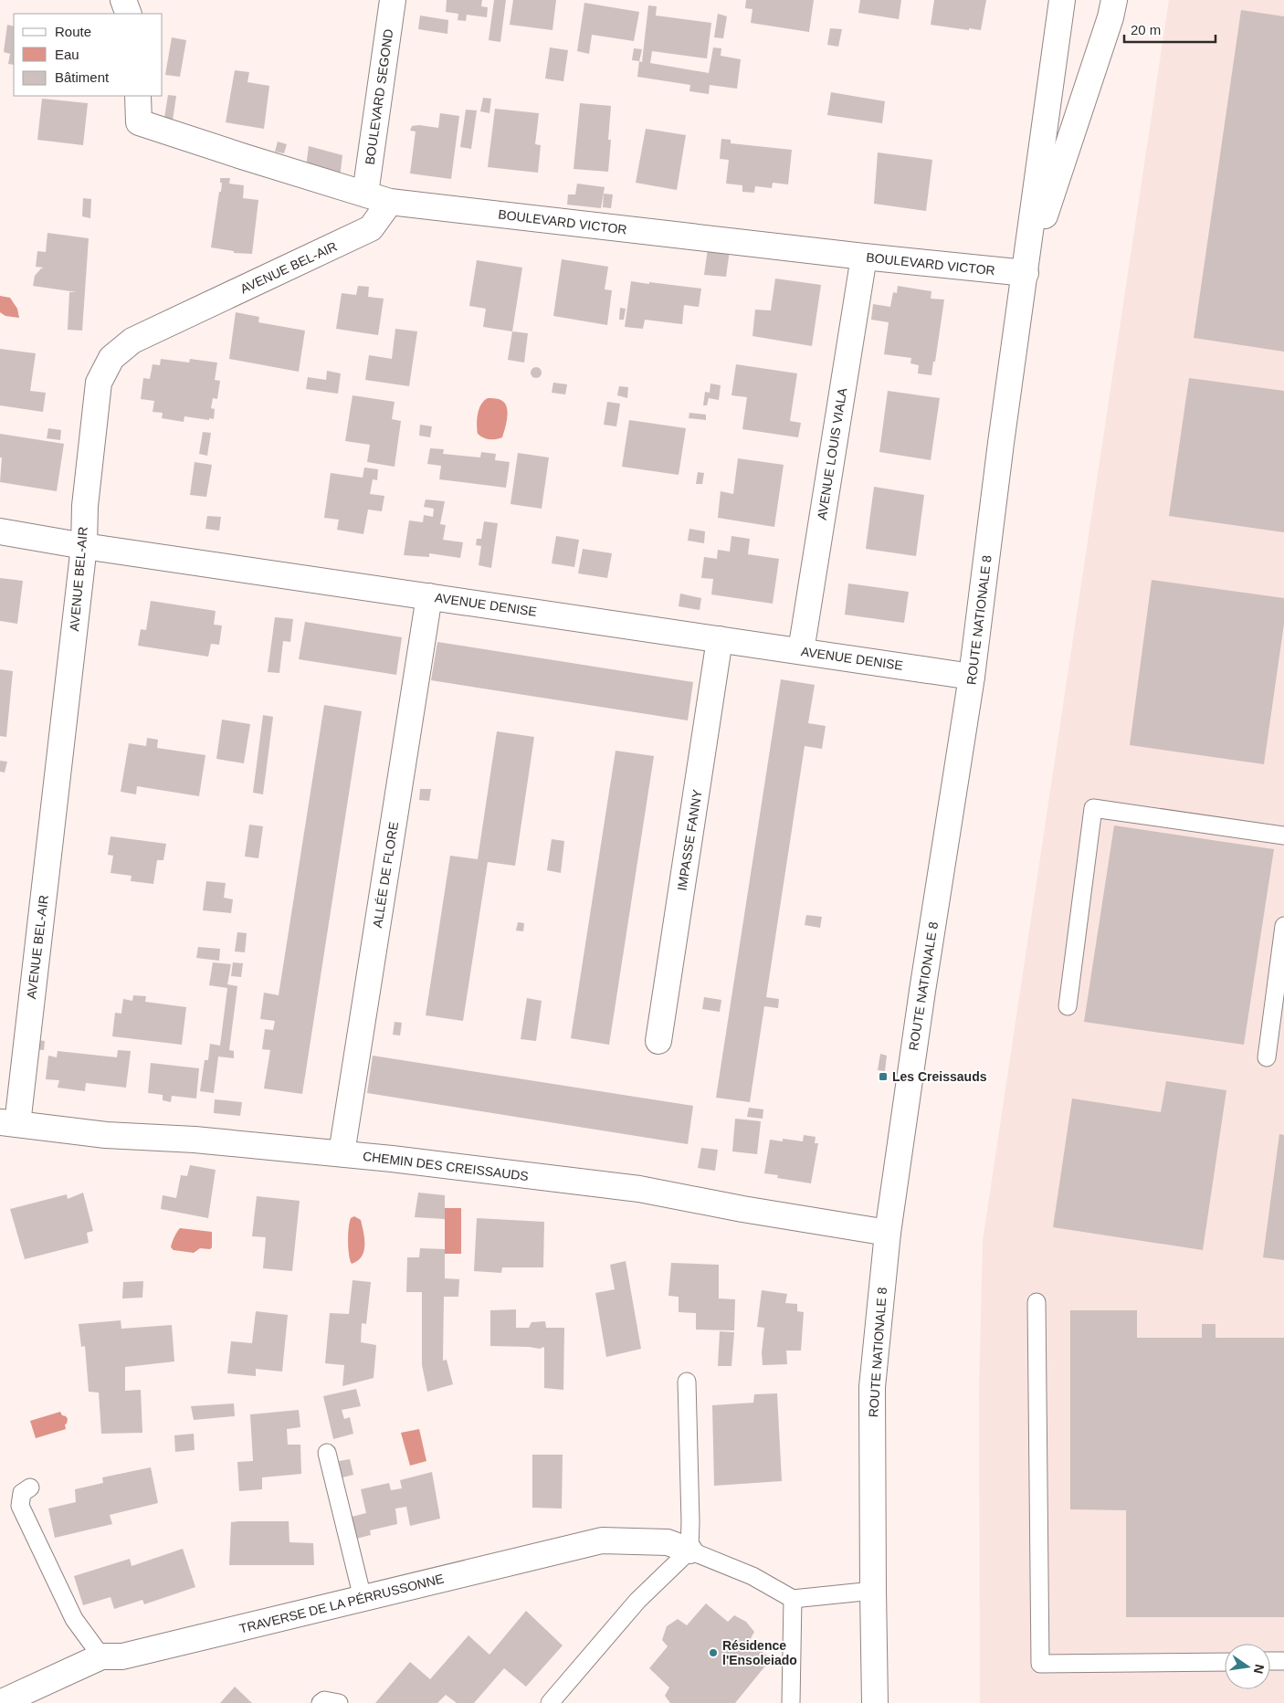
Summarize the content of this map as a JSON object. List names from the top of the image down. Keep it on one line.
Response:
{"streets":{"street":["BOULEVARD SEGOND","BOULEVARD VICTOR","AVENUE BEL-AIR","AVENUE LOUIS VIALA","AVENUE DENISE","ROUTE NATIONALE 8","IMPASSE FANNY","ALLÉE DE FLORE","CHEMIN DES CREISSAUDS","TRAVERSE DE LA PÉRRUSSONNE"]},"crossings":[["BOULEVARD SEGOND","BOULEVARD VICTOR"],["BOULEVARD VICTOR","AVENUE BEL-AIR"],["BOULEVARD VICTOR","AVENUE LOUIS VIALA"],["BOULEVARD VICTOR","ROUTE NATIONALE 8"],["AVENUE BEL-AIR","AVENUE DENISE"],["AVENUE BEL-AIR","CHEMIN DES CREISSAUDS"],["AVENUE LOUIS VIALA","AVENUE DENISE"],["AVENUE DENISE","ROUTE NATIONALE 8"],["AVENUE DENISE","IMPASSE FANNY"],["AVENUE DENISE","ALLÉE DE FLORE"],["ROUTE NATIONALE 8","CHEMIN DES CREISSAUDS"],["ALLÉE DE FLORE","CHEMIN DES CREISSAUDS"]],"places":{"transit":["Les Creissauds"],"other":["Résidence l'Ensoleiado"]},"legend":["Route","Eau","Bâtiment"],"scale_bar":"20 m","north":"right"}
